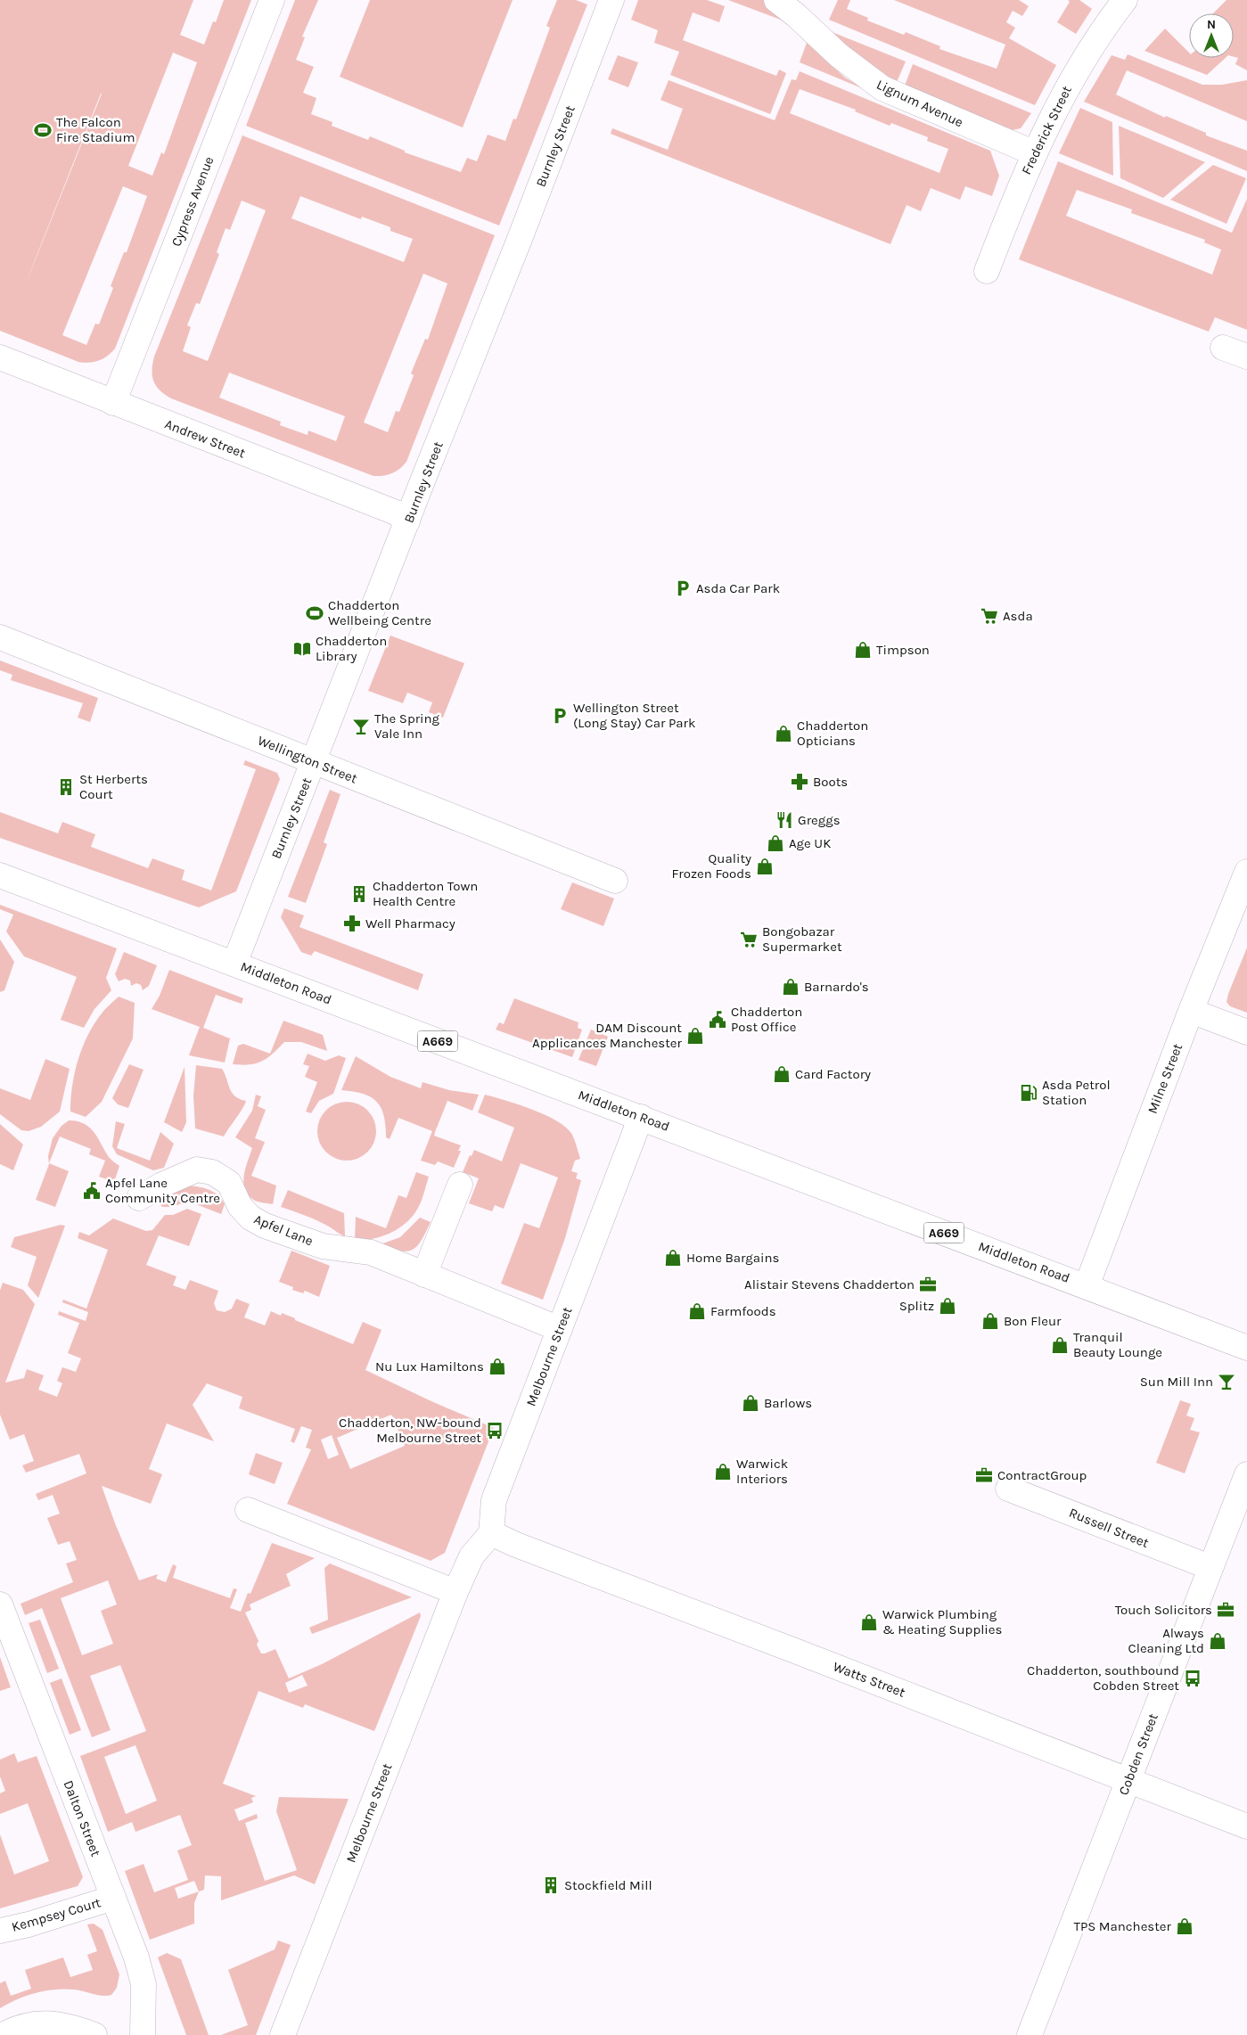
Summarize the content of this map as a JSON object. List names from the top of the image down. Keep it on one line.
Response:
{"streets":{"street":["Lignum Avenue","Frederick Street","Burnley Street","Cypress Avenue","Andrew Street","Wellington Street","Middleton Road","A669","Milne Street","Apfel Lane","Melbourne Street","Russell Street","Watts Street","Cobden Street","Dalton Street","Kempsey Court"]},"crossings":[["Lignum Avenue","Frederick Street"],["Burnley Street","Andrew Street"],["Burnley Street","Wellington Street"],["Burnley Street","Middleton Road"],["Cypress Avenue","Andrew Street"],["Middleton Road","Milne Street"],["Middleton Road","Melbourne Street"],["Apfel Lane","Melbourne Street"],["Melbourne Street","Watts Street"],["Russell Street","Cobden Street"],["Watts Street","Cobden Street"],["Dalton Street","Kempsey Court"]],"places":{"sports":["The Falcon Fire Stadium","Chadderton Wellbeing Centre"],"parking":["Asda Car Park","Wellington Street (Long Stay) Car Park"],"supermarket":["Asda","Bongobazar Supermarket"],"library":["Chadderton Library"],"shop":["Timpson","Chadderton Opticians","Age UK","Quality Frozen Foods","Barnardo's","DAM Discount Applicances Manchester","Card Factory","Home Bargains","Splitz","Farmfoods","Bon Fleur","Tranquil Beauty Lounge","Nu Lux Hamiltons","Barlows","Warwick Interiors","Warwick Plumbing & Heating Supplies","Always Cleaning Ltd","TPS Manchester"],"bar":["The Spring Vale Inn","Sun Mill Inn"],"pharmacy":["Boots","Well Pharmacy"],"building":["St Herberts Court","Chadderton Town Health Centre","Stockfield Mill"],"restaurant":["Greggs"],"public building":["Chadderton Post Office","Apfel Lane Community Centre"],"fuel station":["Asda Petrol Station"],"office":["Alistair Stevens Chadderton","ContractGroup","Touch Solicitors"],"bus stop":["Chadderton, NW-bound Melbourne Street","Chadderton, southbound Cobden Street"]},"north":"top"}
